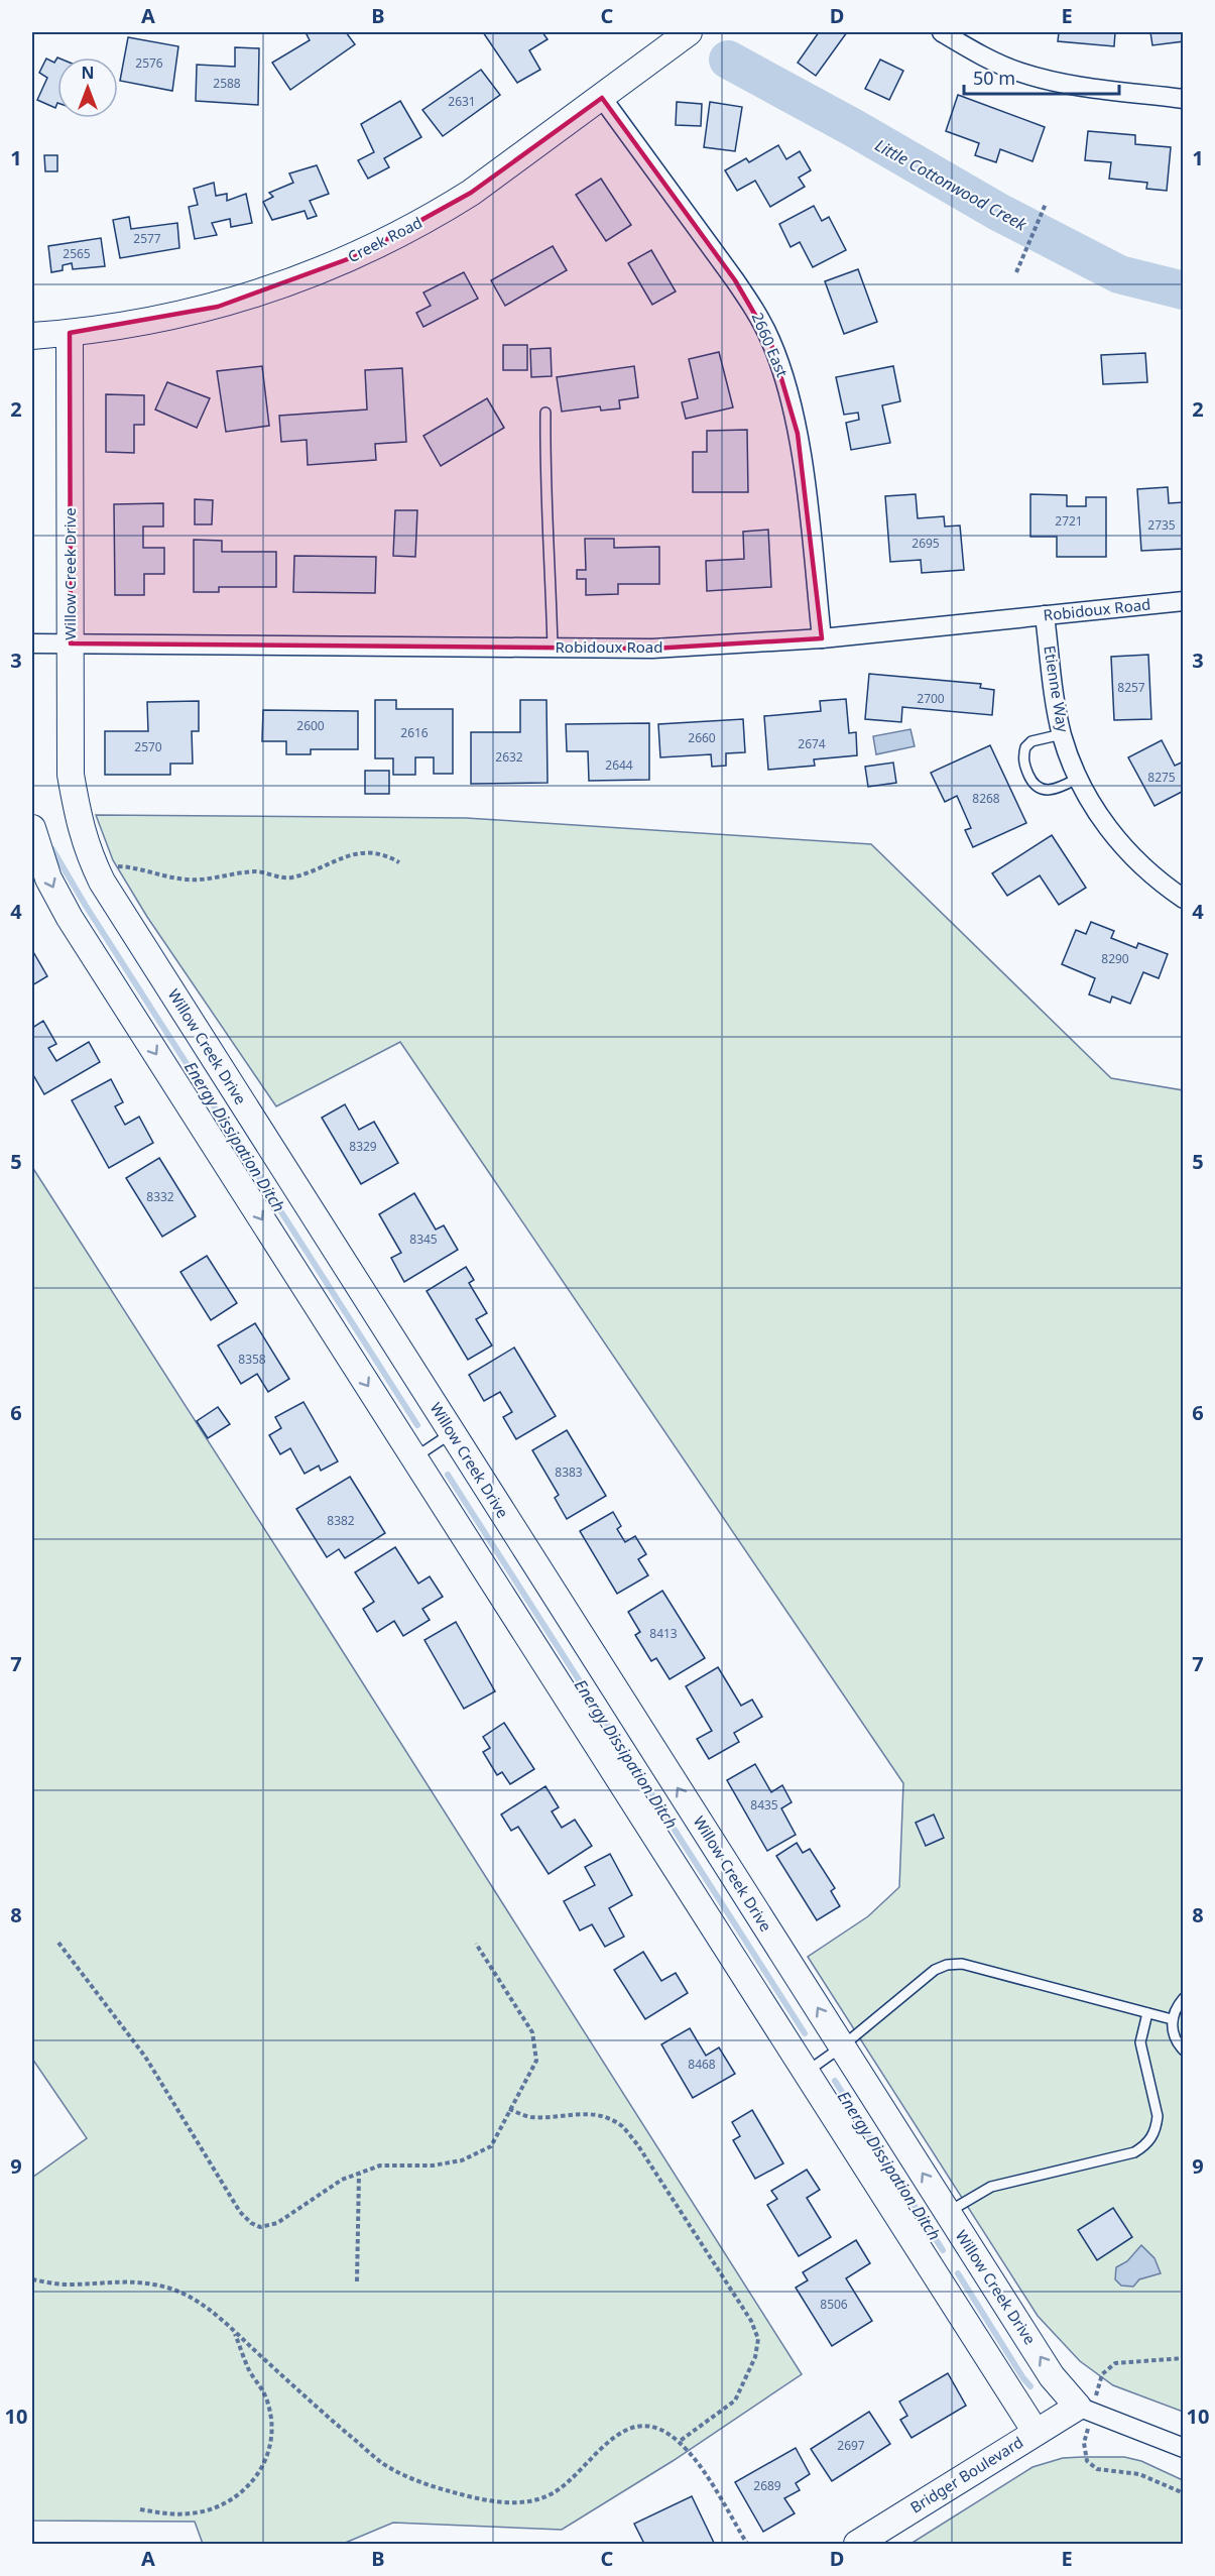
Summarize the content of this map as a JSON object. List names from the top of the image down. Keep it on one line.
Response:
{"streets":{"street":["Creek Road","2660 East","Willow Creek Drive","Robidoux Road","Etienne Way","Bridger Boulevard"]},"crossings":[["Creek Road","2660 East"],["Creek Road","Willow Creek Drive"],["2660 East","Robidoux Road"],["Willow Creek Drive","Robidoux Road"],["Willow Creek Drive","Bridger Boulevard"],["Robidoux Road","Etienne Way"]],"water":["Little Cottonwood Creek","Energy Dissipation Ditch"],"house_numbers":["2576","2588","2631","2577","2565","2721","2735","2695","8257","2700","2600","2616","2660","2674","2570","2632","2644","8275","8268","8290","8329","8332","8345","8358","8383","8382","8413","8435","8468","8506","2697","2689"],"scale_bar":"50 m","north":"top","grid":{"columns":["A","B","C","D","E"],"rows":["1","2","3","4","5","6","7","8","9","10"]}}
